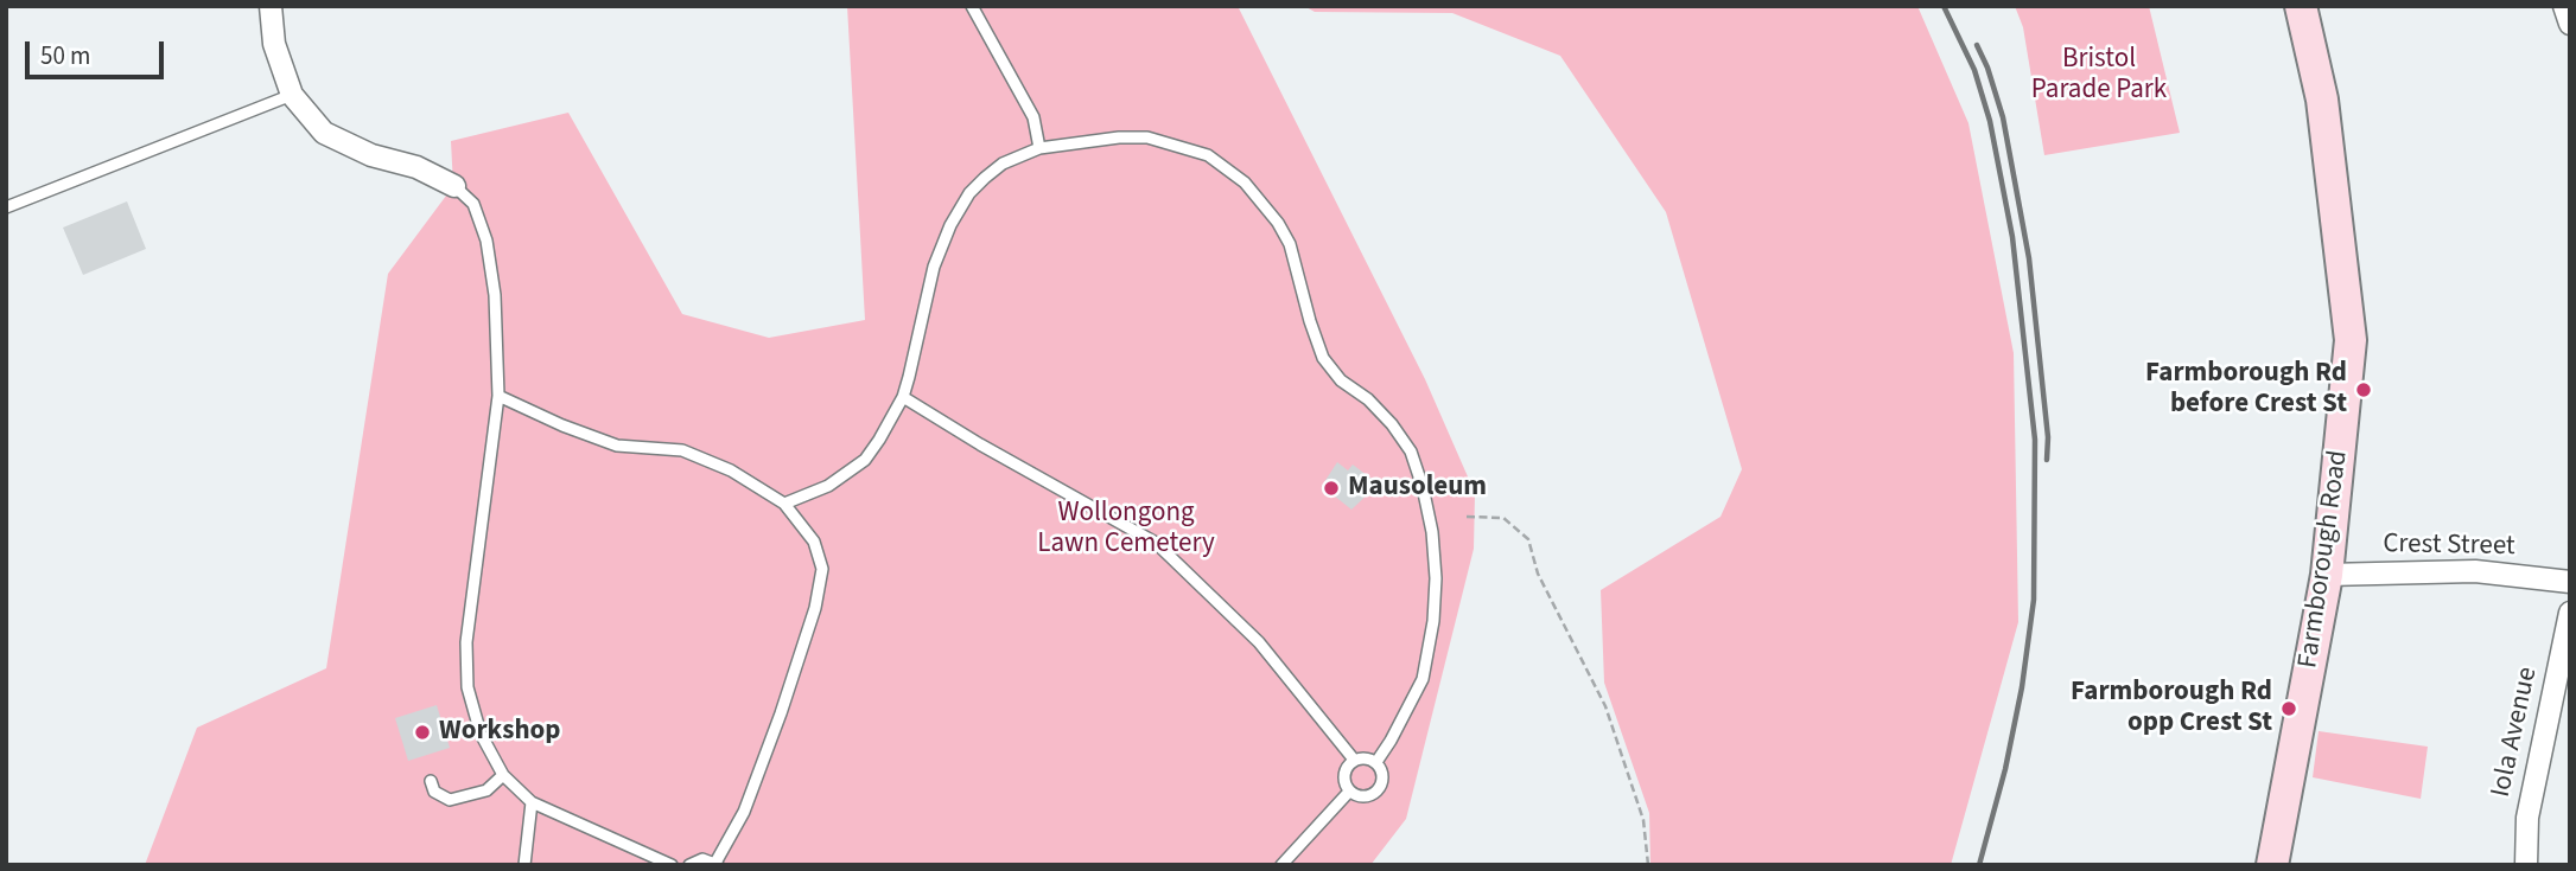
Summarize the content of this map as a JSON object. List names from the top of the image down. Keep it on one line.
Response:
{"streets":{"street":["Crest Street","Farmborough Road","Iola Avenue"]},"crossings":[["Crest Street","Farmborough Road"]],"parks":["Bristol Parade Park","Wollongong Lawn Cemetery"],"places":["Farmborough Rd before Crest St","Mausoleum","Farmborough Rd opp Crest St","Workshop"],"scale_bar":"50 m"}
